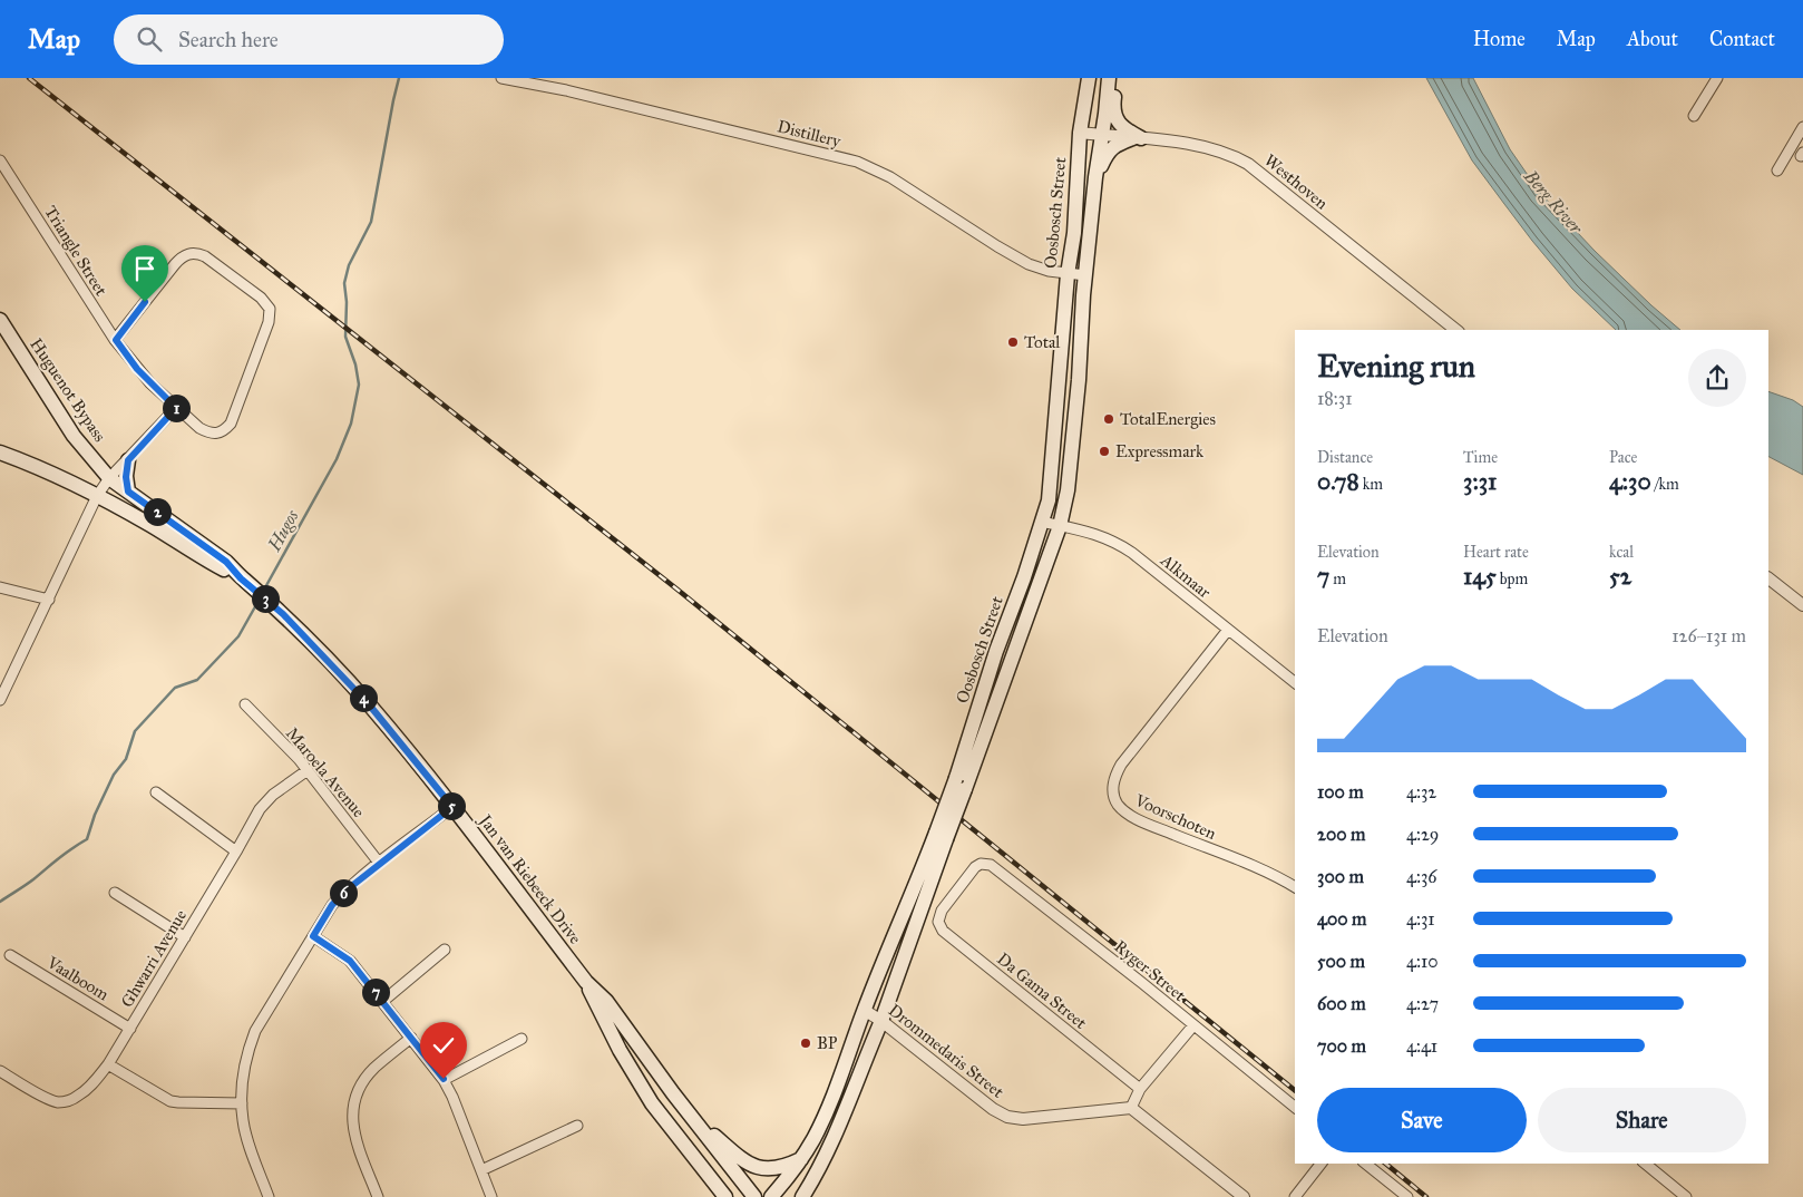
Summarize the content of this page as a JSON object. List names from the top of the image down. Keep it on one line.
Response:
{"streets":{"main road":["Oosbosch Street","Huguenot Bypass","Jan van Riebeeck Drive"],"street":["Distillery","Westhoven","Triangle Street","Alkmaar","Maroela Avenue","Voorschoten","Ghwarri Avenue","Ryger Street","Vaalboom","Da Gama Street","Drommedaris Street"]},"crossings":[["Distillery","Oosbosch Street"],["Westhoven","Oosbosch Street"],["Oosbosch Street","Alkmaar"],["Oosbosch Street","Drommedaris Street"],["Huguenot Bypass","Jan van Riebeeck Drive"],["Alkmaar","Voorschoten"],["Maroela Avenue","Ghwarri Avenue"],["Ghwarri Avenue","Vaalboom"],["Ryger Street","Da Gama Street"]],"water":["Berg River","Hugos"],"places":["Total","TotalEnergies","Expressmark","BP"],"page":{"header":"Map","search":"Search here","nav":["Home","Map","About","Contact"],"heading":["Evening run","18:31"],"pins":["1","2","3","4","5","6","7"],"stats":[["Distance","0.78 km"],["Time","3:31"],["Pace","4:30 /km"],["Elevation","7 m"],["Heart rate","145 bpm"],["kcal","52"]],"chart":["Elevation","126–131 m"],"list":[{"name":"100 m","note":"4:32"},{"name":"200 m","note":"4:29"},{"name":"300 m","note":"4:36"},{"name":"400 m","note":"4:31"},{"name":"500 m","note":"4:10"},{"name":"600 m","note":"4:27"},{"name":"700 m","note":"4:41"}],"buttons":["Save","Share"]}}
